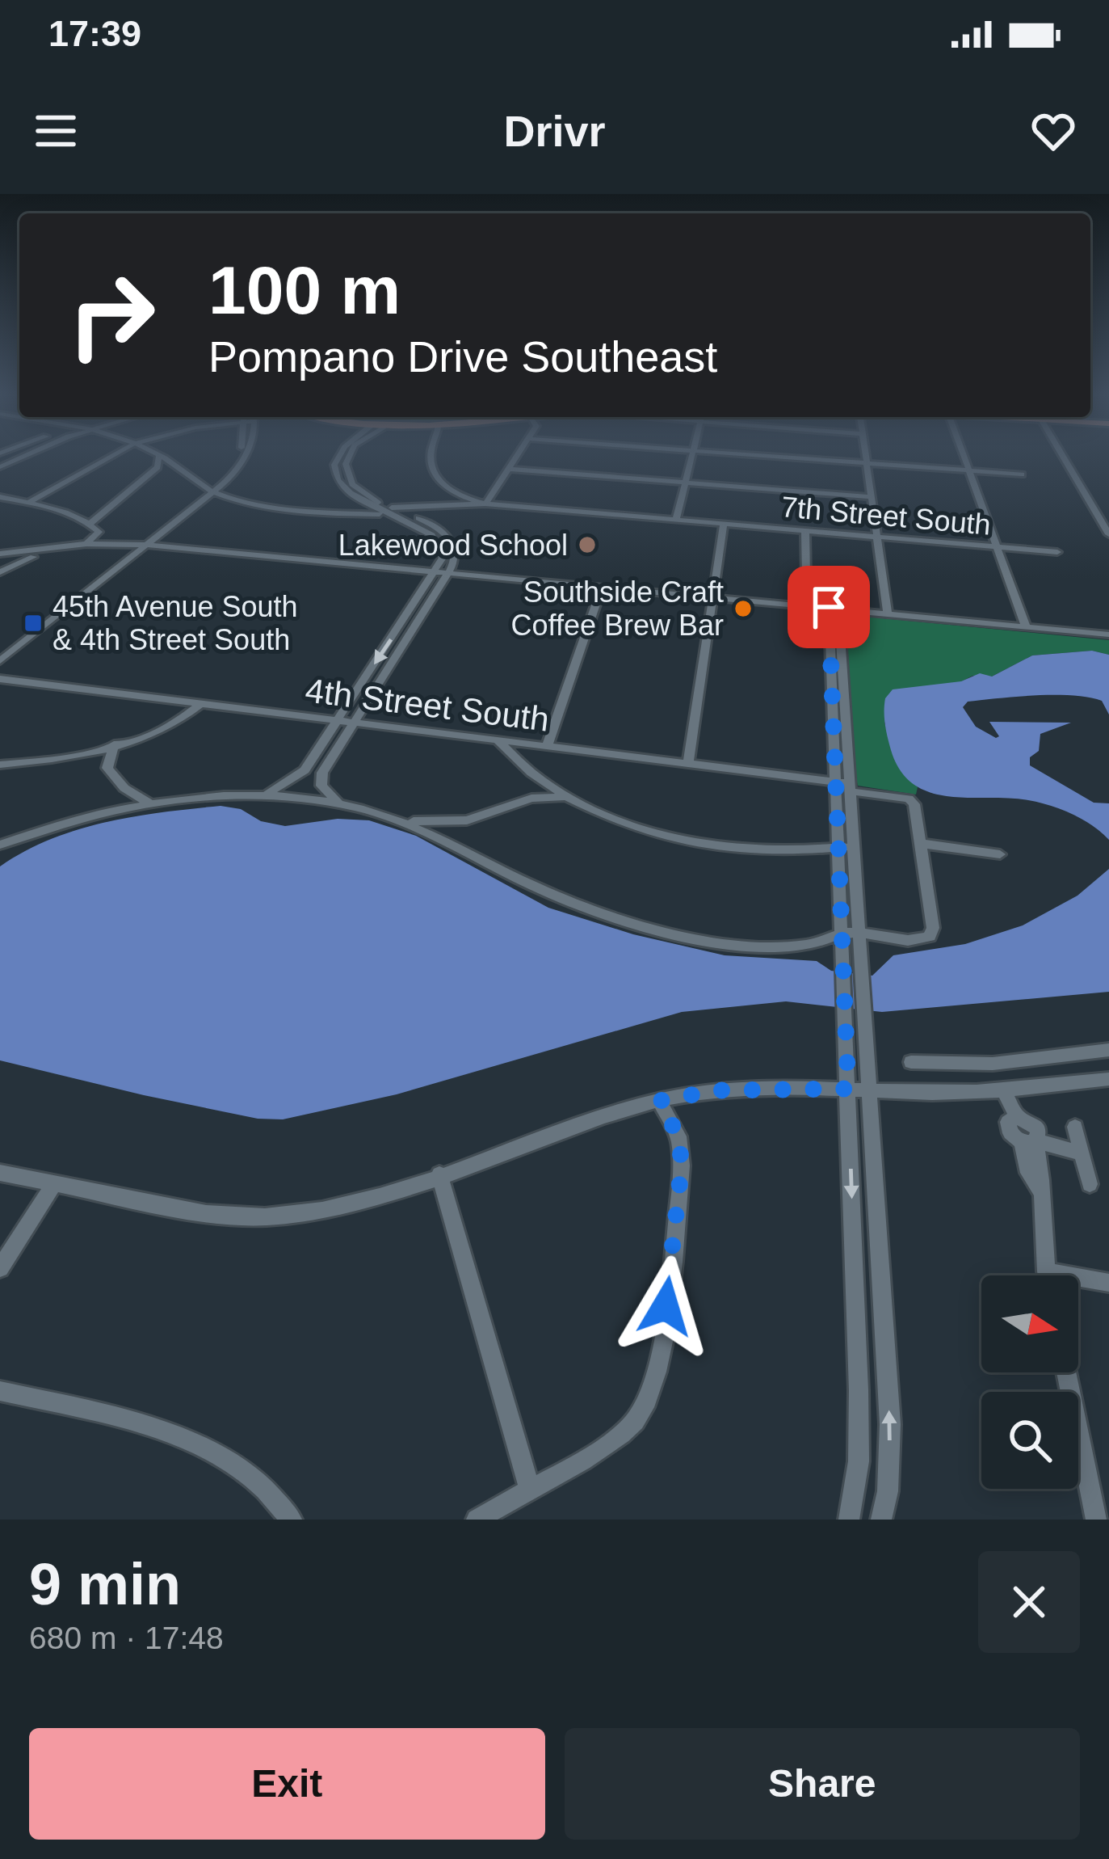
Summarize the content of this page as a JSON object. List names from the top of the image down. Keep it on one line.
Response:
{"streets":{"street":["7th Street South","4th Street South"]},"places":{"other":["Lakewood School","Southside Craft Coffee Brew Bar"],"transit":["45th Avenue South & 4th Street South"]},"north":"right","page":{"status":"17:39","header":"Drivr","turn":["100 m","Pompano Drive Southeast"],"heading":["9 min","680 m · 17:48"],"buttons":["Exit","Share"]}}
